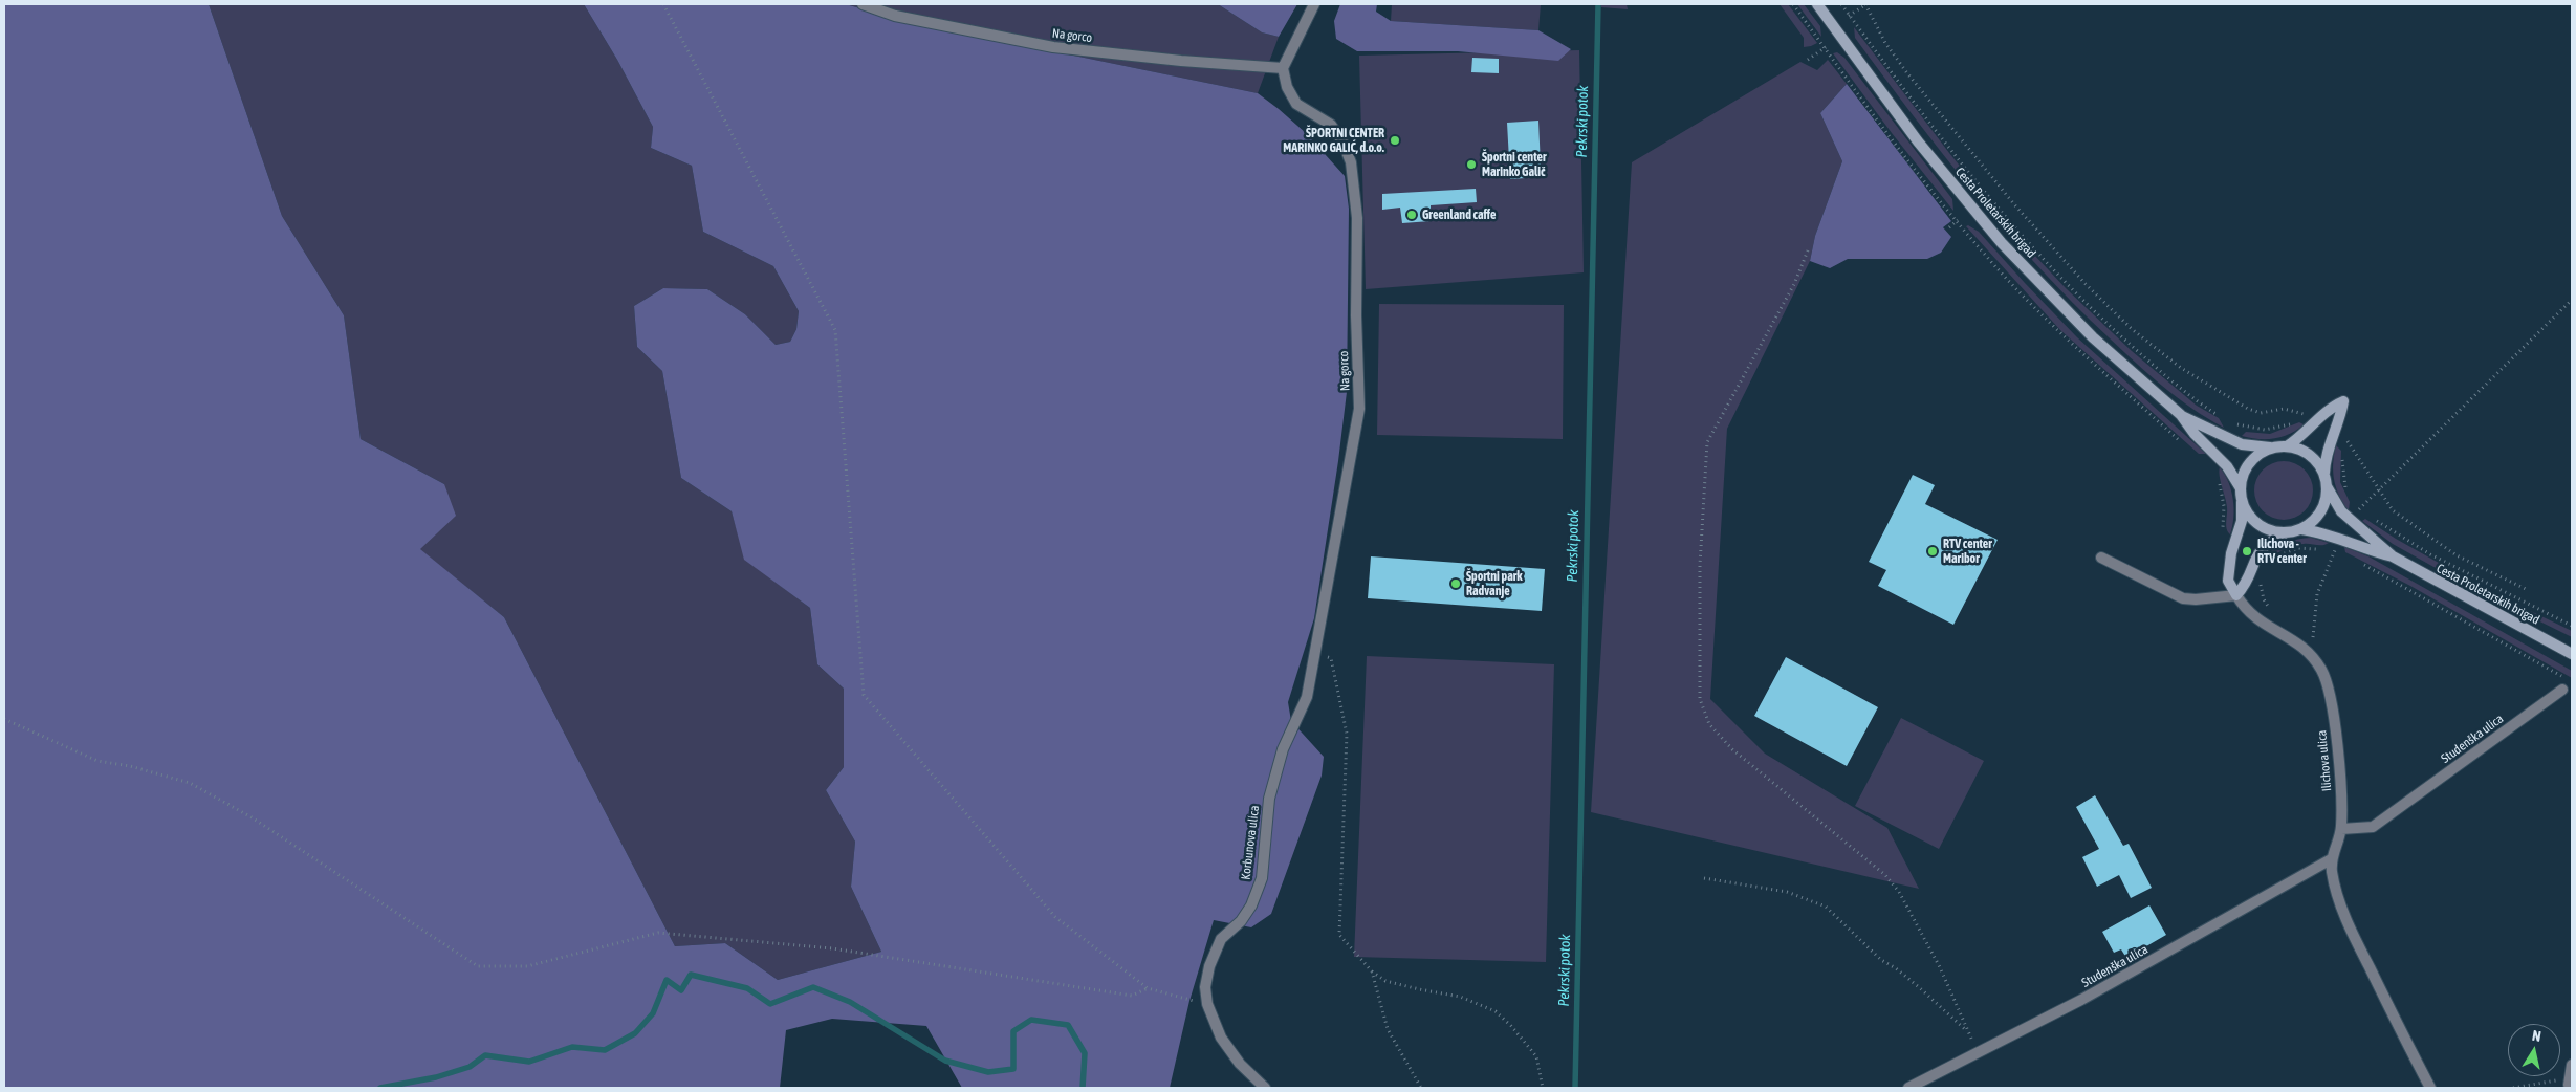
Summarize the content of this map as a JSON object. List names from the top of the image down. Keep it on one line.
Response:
{"streets":{"main road":["Cesta Proletarskih brigad"],"street":["Na gorco","Studenška ulica","Ilichova ulica","Korbunova ulica"]},"crossings":[["Na gorco","Korbunova ulica"],["Studenška ulica","Ilichova ulica"]],"water":["Pekrski potok"],"places":["ŠPORTNI CENTER MARINKO GALIĆ, d.o.o.","Športni center Marinko Galič","Greenland caffe","RTV center Maribor","Ilichova - RTV center","Športni park Radvanje"],"north":"top"}
